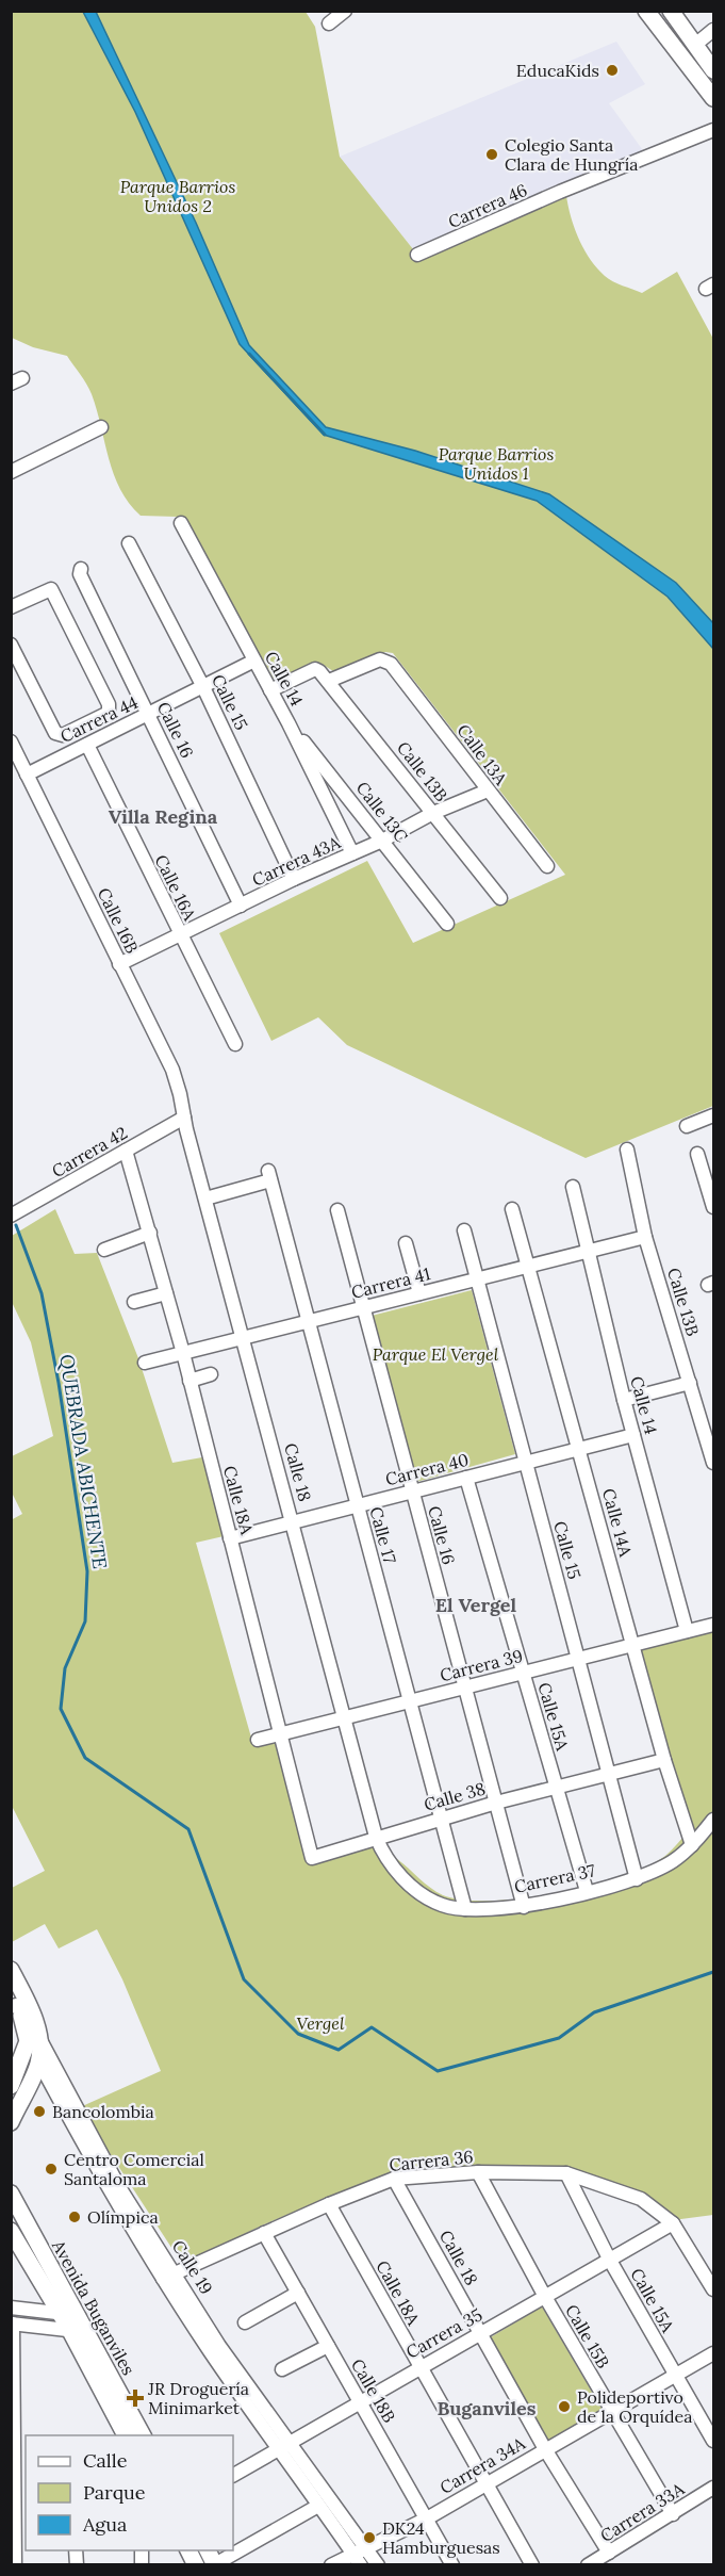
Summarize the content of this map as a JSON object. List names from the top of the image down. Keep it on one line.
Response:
{"streets":{"main road":["Calle 19","Avenida Buganviles"],"street":["Carrera 46","Calle 14","Calle 15","Carrera 44","Calle 16","Calle 13A","Calle 13B","Calle 13C","Carrera 43A","Calle 16A","Calle 16B","Carrera 42","Carrera 41","Carrera 40","Calle 18","Calle 18A","Calle 14A","Calle 17","Carrera 39","Calle 15A","Calle 38","Carrera 37","Carrera 36","Carrera 35","Calle 15B","Calle 18B","Carrera 34A","Carrera 33A"]},"crossings":[["Calle 14","Carrera 44"],["Calle 14","Calle 13B"],["Calle 14","Calle 13C"],["Calle 14","Carrera 43A"],["Calle 14","Carrera 41"],["Calle 14","Carrera 40"],["Calle 14","Carrera 39"],["Calle 15","Carrera 44"],["Calle 15","Carrera 43A"],["Calle 15","Carrera 41"],["Calle 15","Carrera 40"],["Calle 15","Carrera 39"],["Calle 15","Calle 38"],["Calle 15","Carrera 37"],["Carrera 44","Calle 16"],["Carrera 44","Calle 16A"],["Carrera 44","Calle 16B"],["Calle 16","Carrera 43A"],["Calle 16","Carrera 41"],["Calle 16","Carrera 40"],["Calle 16","Carrera 39"],["Calle 16","Calle 38"],["Calle 16","Carrera 37"],["Calle 13A","Calle 13B"],["Calle 13A","Carrera 43A"],["Calle 13B","Carrera 43A"],["Calle 13B","Carrera 41"],["Calle 13C","Carrera 43A"],["Carrera 43A","Calle 16A"],["Carrera 43A","Calle 16B"],["Calle 16B","Carrera 42"],["Calle 16B","Calle 18"],["Carrera 42","Calle 18"],["Carrera 42","Calle 18A"],["Carrera 41","Calle 18"],["Carrera 41","Calle 18A"],["Carrera 41","Calle 14A"],["Carrera 41","Calle 17"],["Carrera 40","Calle 18"],["Carrera 40","Calle 18A"],["Carrera 40","Calle 14A"],["Carrera 40","Calle 17"],["Carrera 40","Calle 15A"],["Calle 18","Calle 17"],["Calle 18","Carrera 39"],["Calle 18","Calle 38"],["Calle 18","Carrera 37"],["Calle 18","Carrera 36"],["Calle 18","Carrera 35"],["Calle 18","Carrera 34A"],["Calle 18","Carrera 33A"],["Calle 18A","Carrera 39"],["Calle 18A","Calle 38"],["Calle 18A","Carrera 36"],["Calle 18A","Carrera 35"],["Calle 18A","Carrera 34A"],["Calle 14A","Carrera 39"],["Calle 14A","Calle 38"],["Calle 14A","Carrera 37"],["Calle 17","Carrera 39"],["Calle 17","Calle 38"],["Calle 17","Carrera 37"],["Carrera 39","Calle 15A"],["Calle 15A","Calle 38"],["Calle 15A","Carrera 37"],["Calle 15A","Carrera 36"],["Calle 15A","Carrera 35"],["Calle 15A","Carrera 34A"],["Calle 38","Carrera 37"],["Carrera 36","Calle 19"],["Carrera 36","Carrera 35"],["Carrera 36","Calle 15B"],["Carrera 36","Calle 18B"],["Calle 19","Carrera 35"],["Calle 19","Carrera 34A"],["Carrera 35","Calle 15B"],["Carrera 35","Calle 18B"],["Calle 15B","Carrera 34A"],["Calle 15B","Carrera 33A"],["Calle 18B","Carrera 34A"]],"districts":["Villa Regina","El Vergel","Buganviles"],"water":["QUEBRADA ABICHENTE"],"parks":["Parque Barrios Unidos 2","Parque Barrios Unidos 1","Parque El Vergel","Vergel"],"places":{"other":["EducaKids","Colegio Santa Clara de Hungría","Bancolombia","Centro Comercial Santaloma","Olímpica","Polideportivo de la Orquídea","DK24 Hamburguesas"],"health":["JR Droguería Minimarket"]},"legend":["Calle","Parque","Agua"]}
